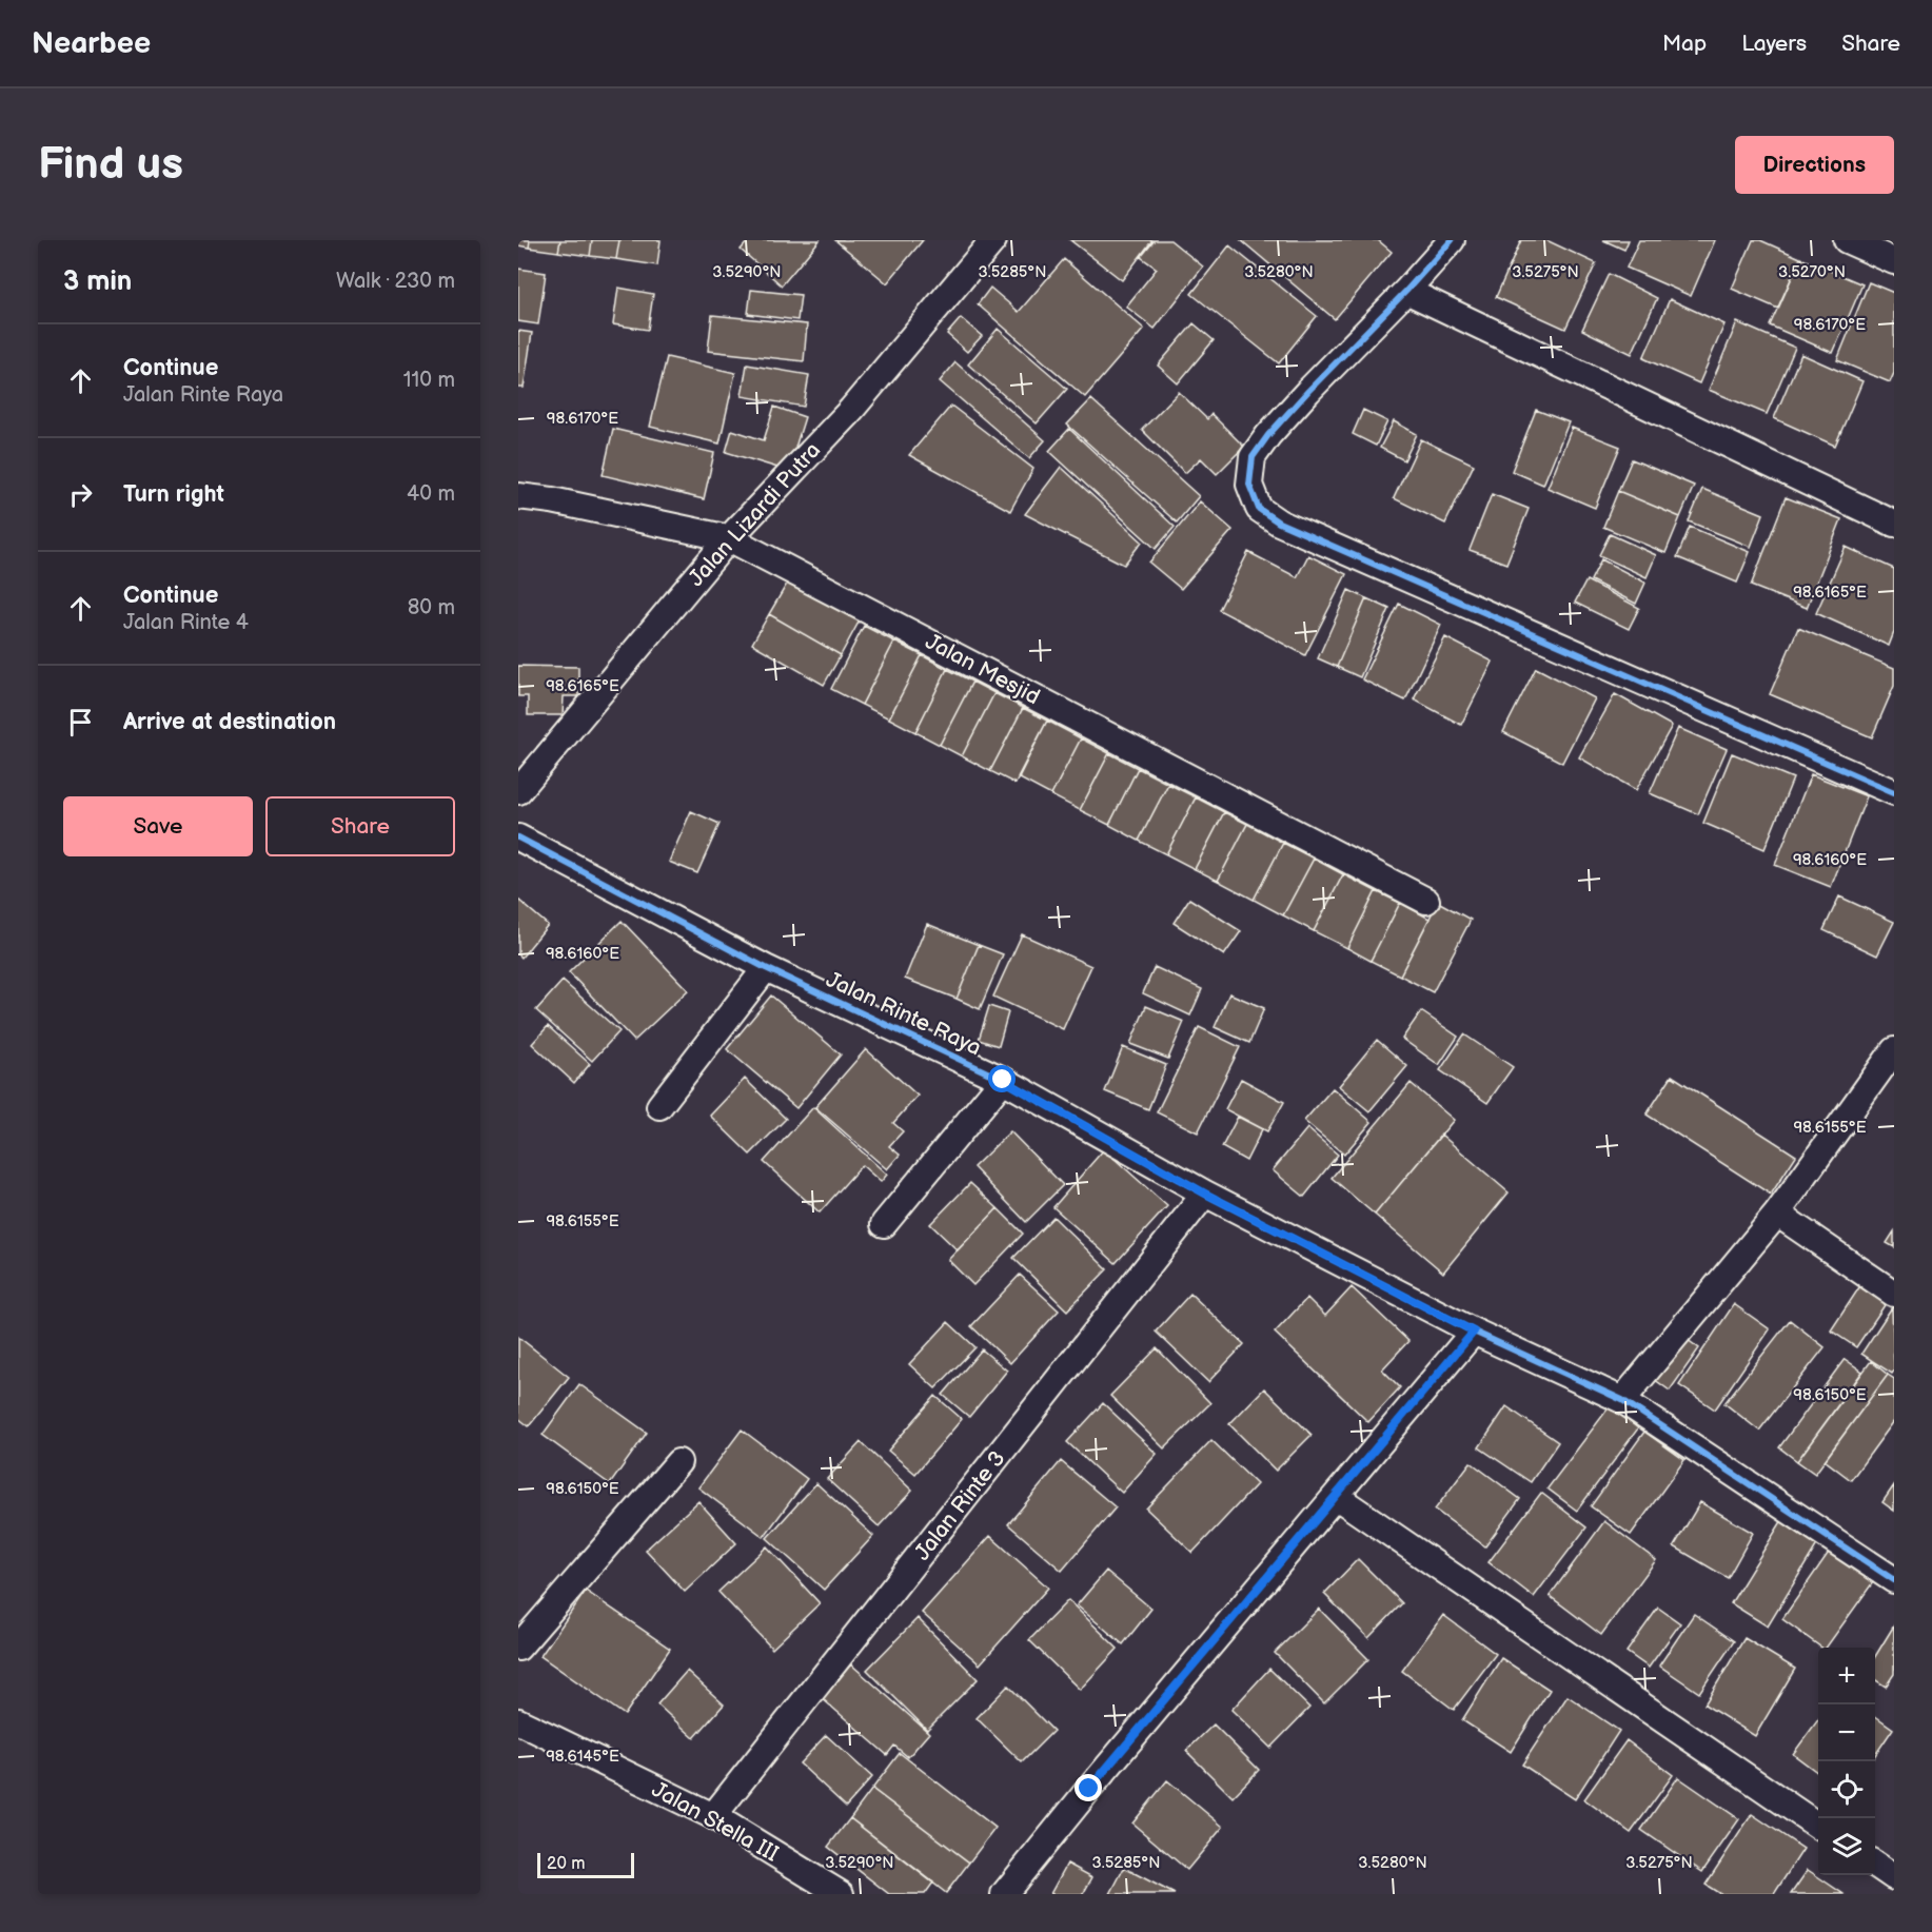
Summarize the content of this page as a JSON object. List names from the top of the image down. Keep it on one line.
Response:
{"streets":{"street":["Jalan Lizardi Putra","Jalan Mesjid","Jalan Rinte Raya","Jalan Rinte 3","Jalan Stella III"]},"crossings":[["Jalan Lizardi Putra","Jalan Mesjid"],["Jalan Rinte Raya","Jalan Rinte 3"],["Jalan Rinte 3","Jalan Stella III"]],"scale_bar":"20 m","page":{"header":"Nearbee","nav":["Map","Layers","Share"],"buttons":["Directions",["Save","Share"]],"title":"Find us","heading":["3 min","Walk · 230 m"],"list":[["Continue","Jalan Rinte Raya","110 m"],["Turn right","40 m"],["Continue","Jalan Rinte 4","80 m"],"Arrive at destination"],"map_buttons":["+","−"],"scale":"20 m"},"coordinates":["3.5290°N","3.5285°N","3.5280°N","3.5275°N","3.5270°N","98.6170°E","98.6165°E","98.6160°E","98.6155°E","98.6150°E","98.6145°E"]}
